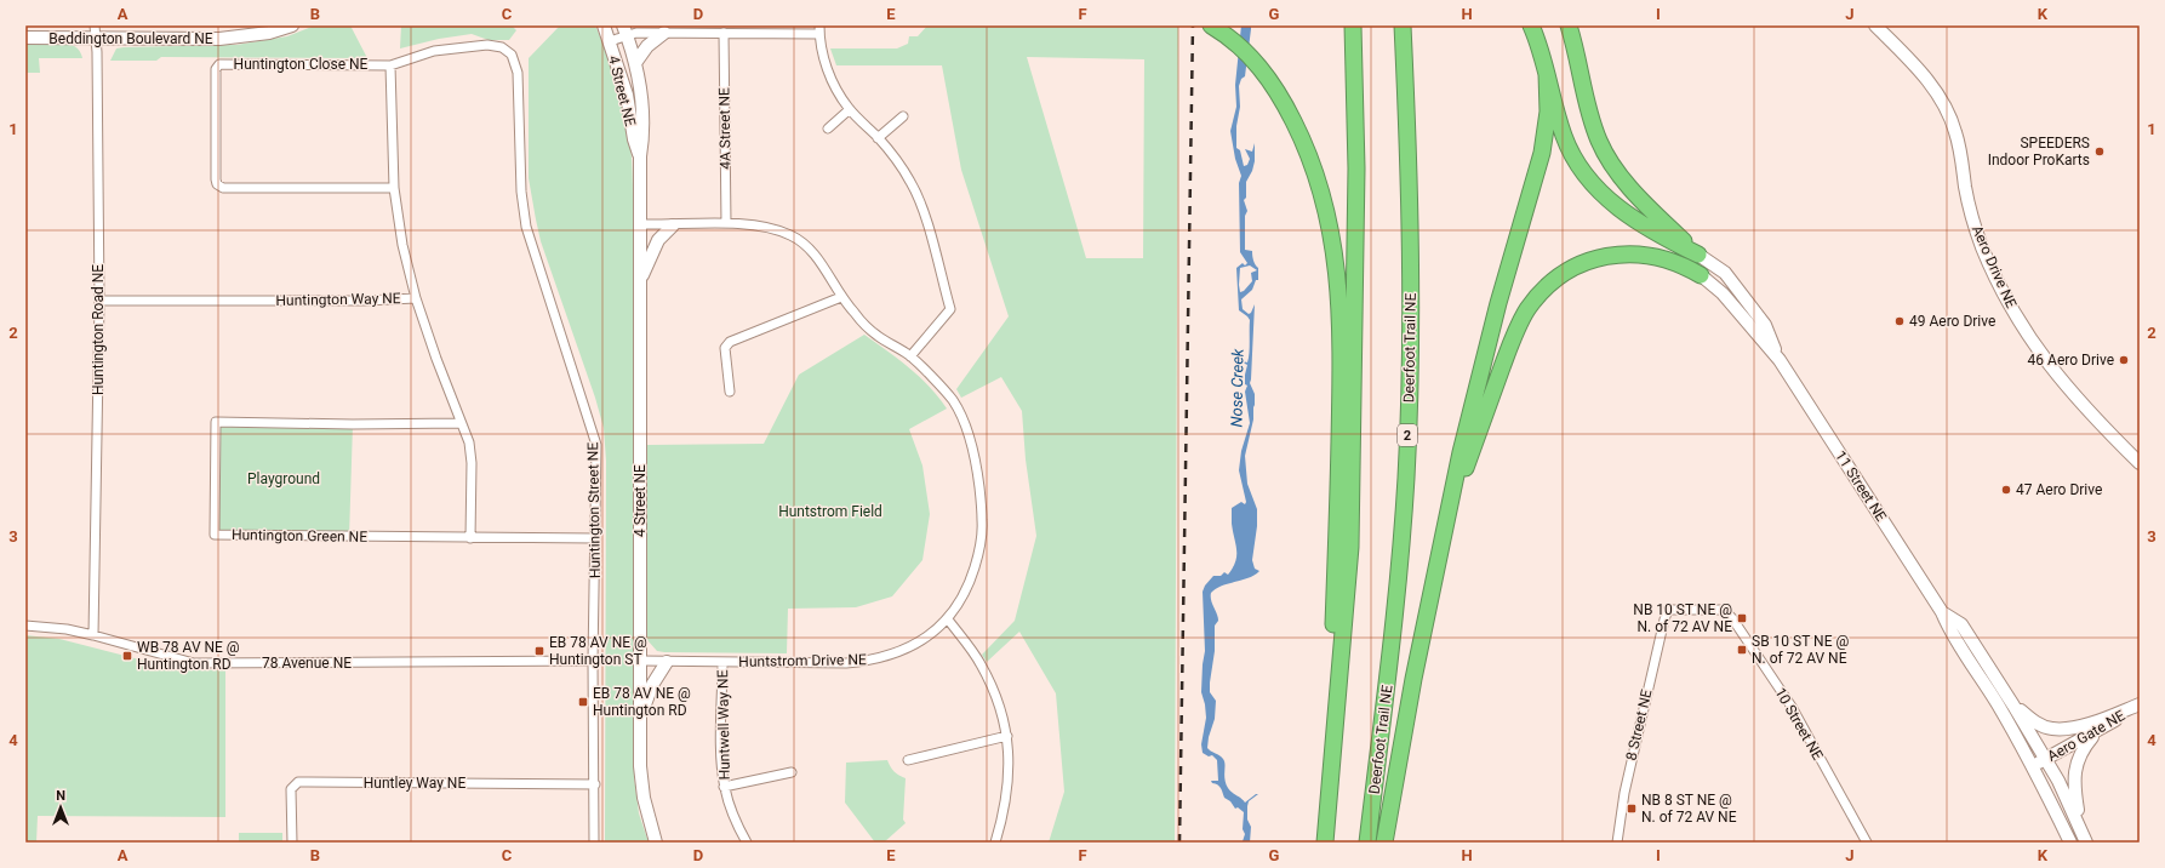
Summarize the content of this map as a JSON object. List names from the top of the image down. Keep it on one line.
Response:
{"streets":{"highway":["Deerfoot Trail NE","2"],"street":["Beddington Boulevard NE","Huntington Close NE","4 Street NE","4A Street NE","Aero Drive NE","Huntington Way NE","Huntington Road NE","11 Street NE","Huntington Street NE","Huntington Green NE","Huntstrom Drive NE","78 Avenue NE","10 Street NE","Huntwell Way NE","8 Street NE","Aero Gate NE","Huntley Way NE"]},"crossings":[["Beddington Boulevard NE","Huntington Road NE"],["Huntington Close NE","Huntington Street NE"],["4 Street NE","Huntstrom Drive NE"],["4A Street NE","Huntstrom Drive NE"],["Huntington Way NE","Huntington Road NE"],["Huntington Way NE","Huntington Green NE"],["Huntington Road NE","78 Avenue NE"],["11 Street NE","Aero Gate NE"],["Huntington Street NE","Huntington Green NE"],["Huntington Street NE","78 Avenue NE"],["Huntington Street NE","Huntley Way NE"],["Huntstrom Drive NE","Huntwell Way NE"],["10 Street NE","8 Street NE"]],"water":["Nose Creek"],"parks":["Playground","Huntstrom Field"],"places":{"other":["SPEEDERS Indoor ProKarts","49 Aero Drive","46 Aero Drive","47 Aero Drive"],"transit":["NB 10 ST NE @ N. of 72 AV NE","SB 10 ST NE @ N. of 72 AV NE","EB 78 AV NE @ Huntington ST","WB 78 AV NE @ Huntington RD","EB 78 AV NE @ Huntington RD","NB 8 ST NE @ N. of 72 AV NE"]},"north":"top","grid":{"columns":["A","B","C","D","E","F","G","H","I","J","K"],"rows":["1","2","3","4"]}}
